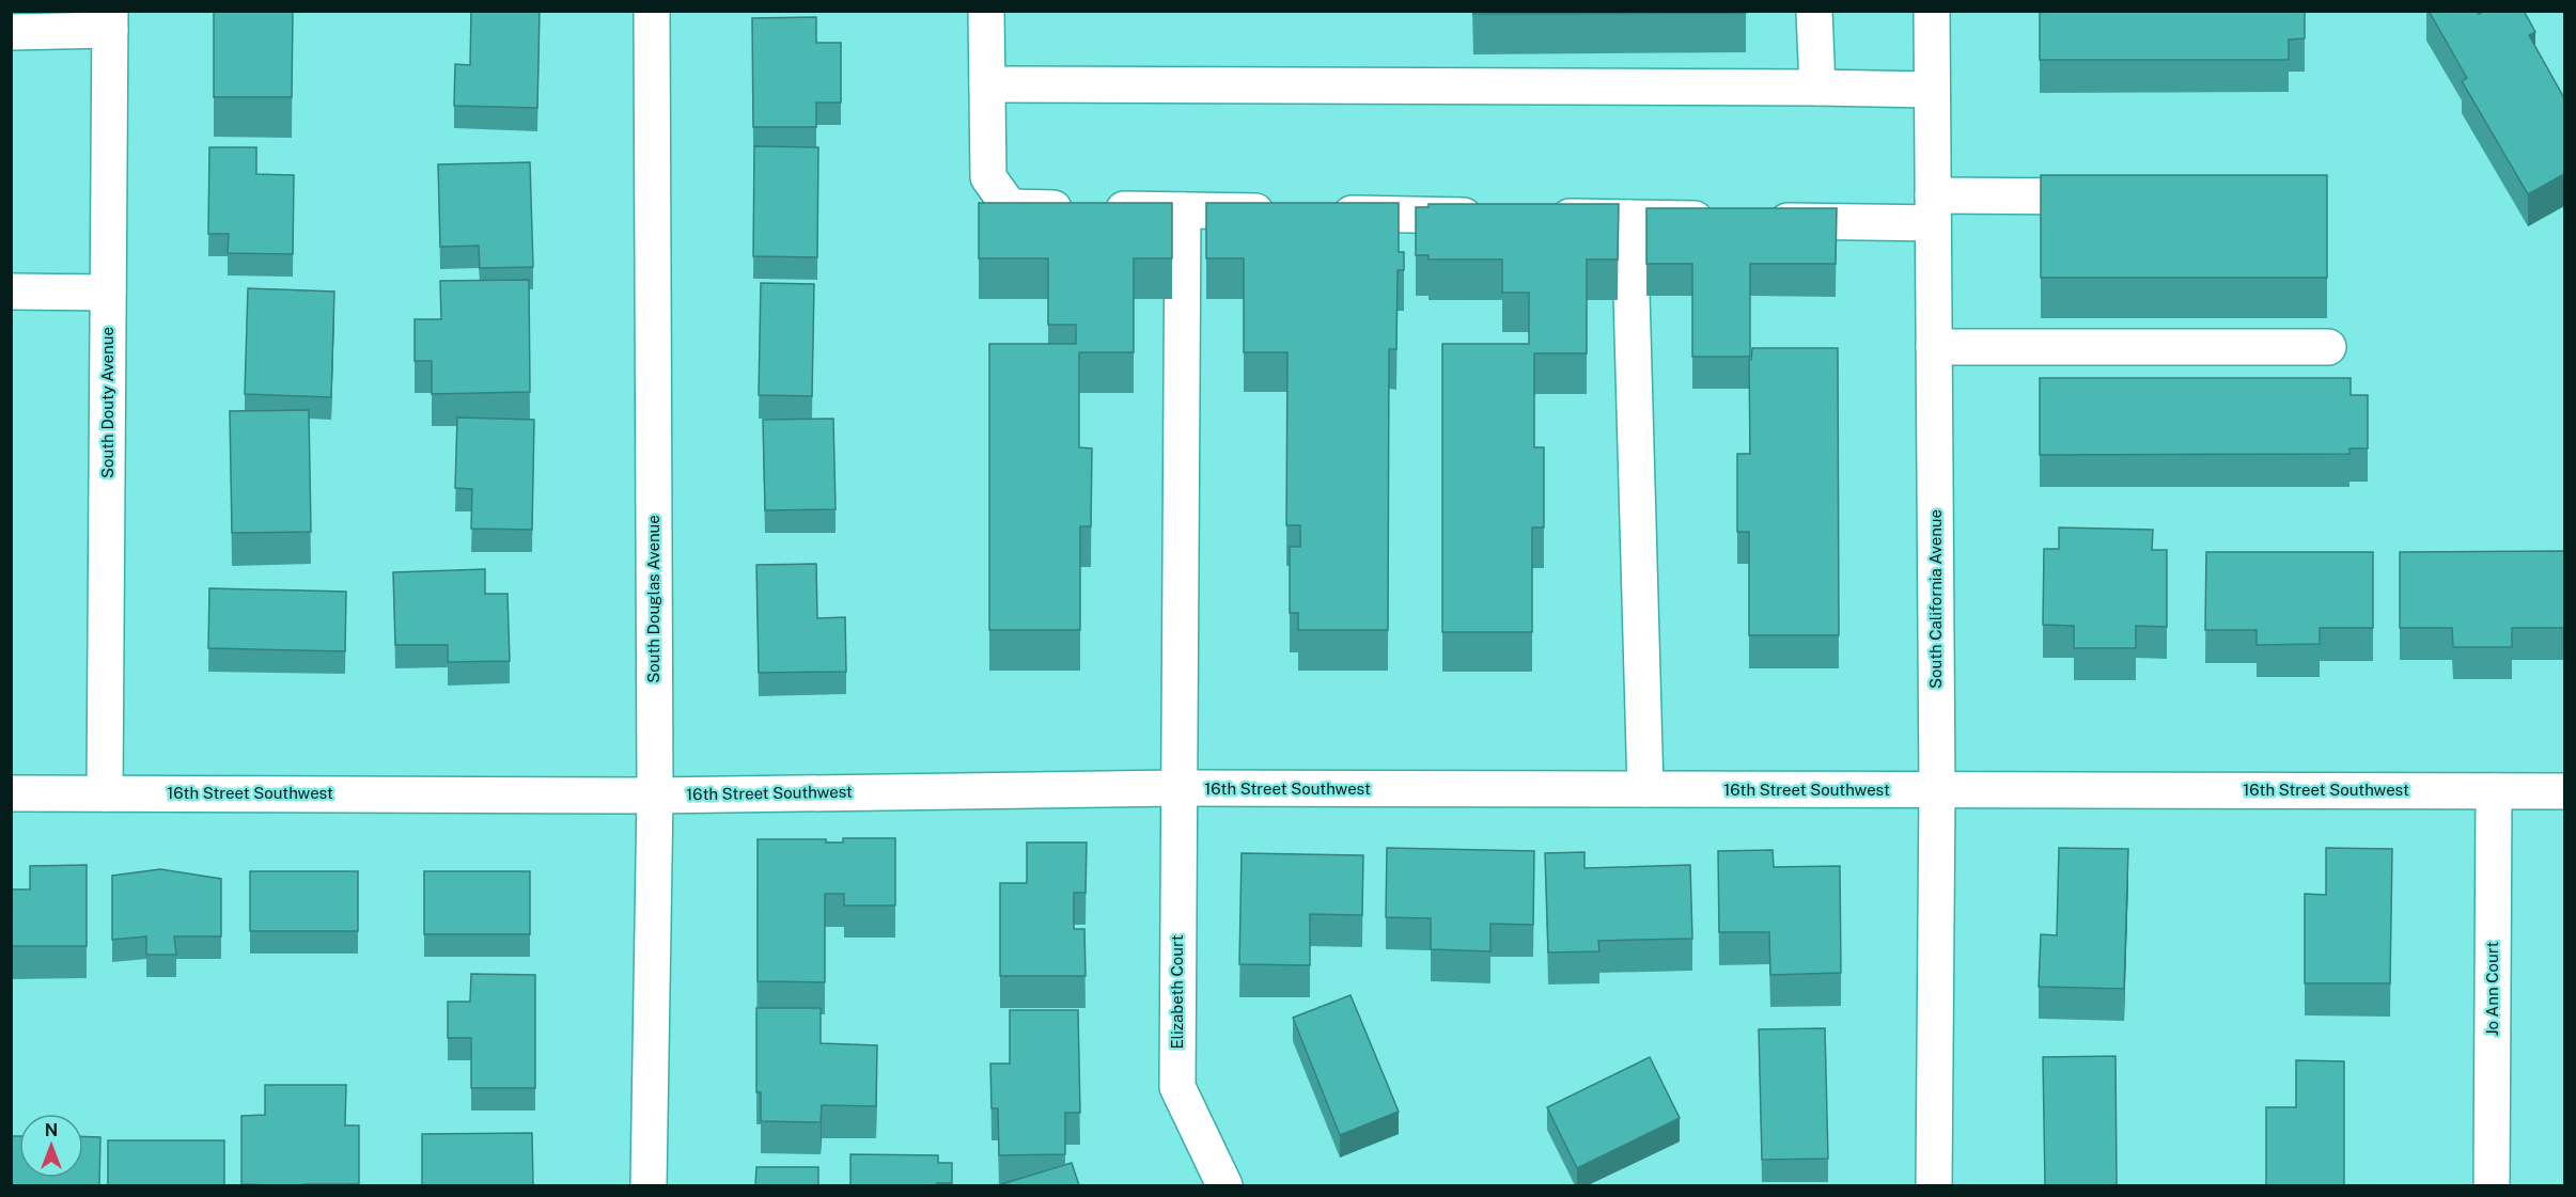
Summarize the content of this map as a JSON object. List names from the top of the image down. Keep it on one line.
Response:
{"streets":{"street":["South Douty Avenue","South Douglas Avenue","South California Avenue","16th Street Southwest","Jo Ann Court","Elizabeth Court"]},"crossings":[["South Douty Avenue","16th Street Southwest"],["South Douglas Avenue","16th Street Southwest"],["South California Avenue","16th Street Southwest"],["16th Street Southwest","Jo Ann Court"],["16th Street Southwest","Elizabeth Court"]],"north":"top"}
